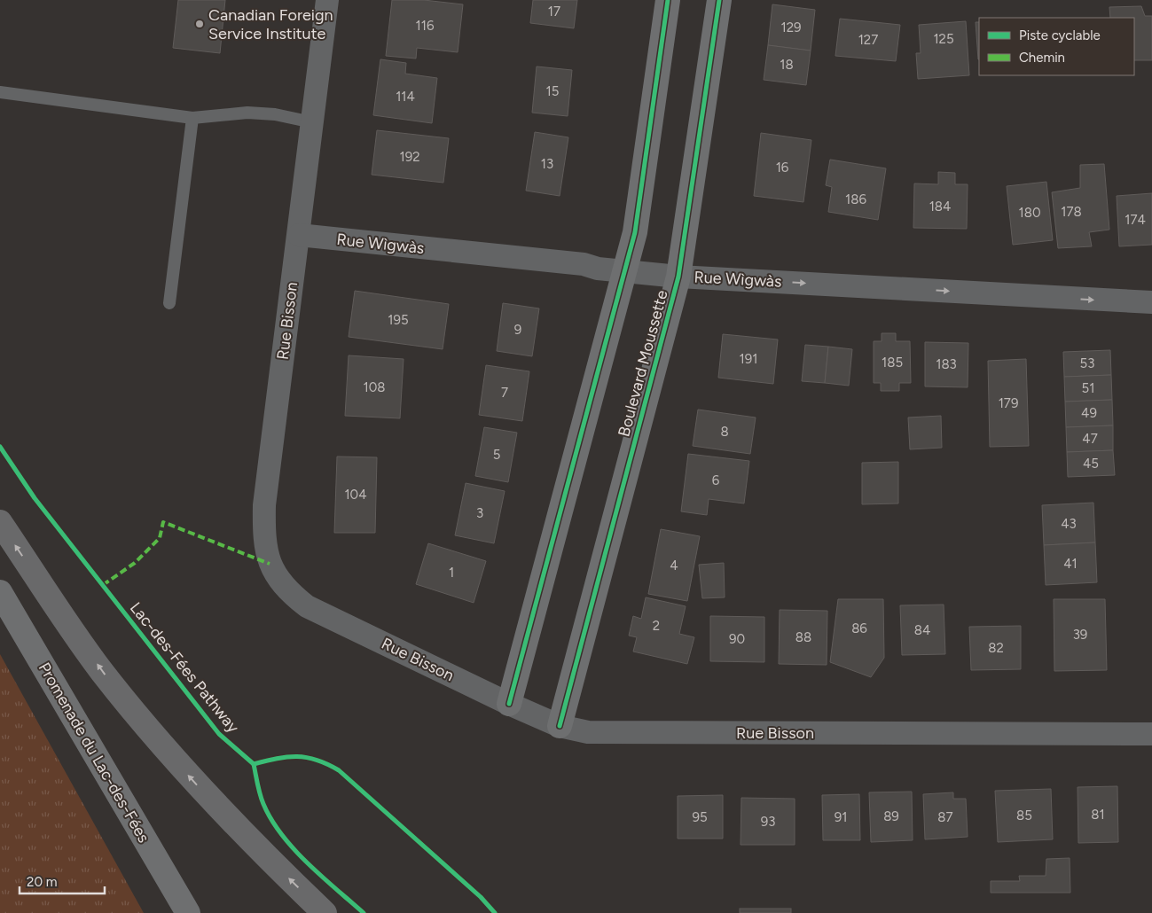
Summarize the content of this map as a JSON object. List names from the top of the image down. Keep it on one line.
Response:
{"streets":{"street":["Rue Wìgwàs","Rue Bisson","Boulevard Moussette","Promenade du Lac-des-Fées"],"cycle path":["Lac-des-Fées Pathway"]},"crossings":[["Rue Wìgwàs","Rue Bisson"],["Rue Wìgwàs","Boulevard Moussette"],["Rue Bisson","Boulevard Moussette"]],"one_way":["Rue Wìgwàs"],"places":["Canadian Foreign Service Institute"],"house_numbers":["17","116","129","125","127","18","15","114","192","13","16","186","184","178","180","174","195","9","191","185","53","183","108","51","7","179","49","8","47","5","45","6","104","3","43","41","4","1","2","86","84","39","88","90","82","81","85","89","95","91","87","93"],"legend":["Piste cyclable","Chemin"],"scale_bar":"20 m"}
